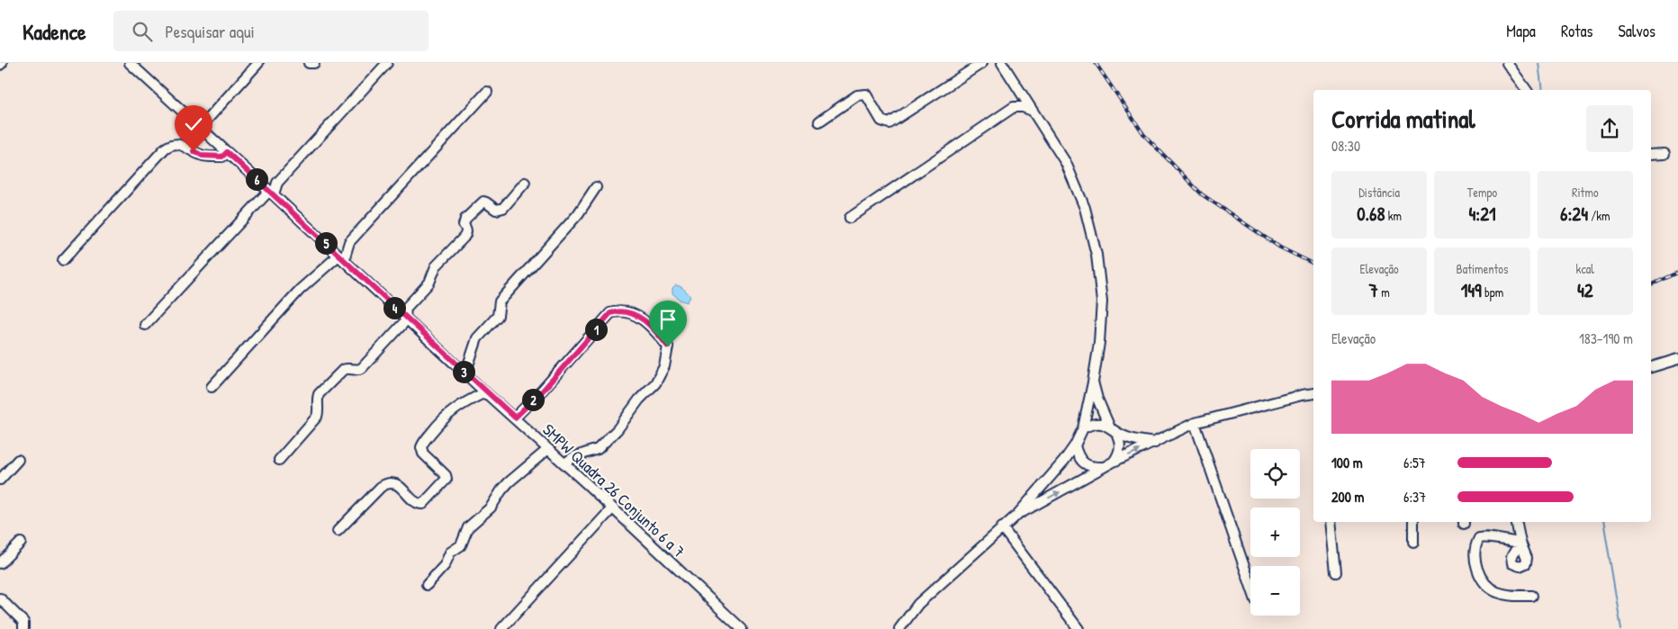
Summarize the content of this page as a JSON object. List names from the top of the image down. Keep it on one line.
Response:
{"streets":{"street":["SMPW Quadra 26 Conjunto 6 a 7"]},"page":{"header":"Kadence","search":"Pesquisar aqui","nav":["Mapa","Rotas","Salvos"],"heading":["Corrida matinal","08:30"],"stats":[["Distância","0.68 km"],["Tempo","4:21"],["Ritmo","6:24 /km"],["Elevação","7 m"],["Batimentos","149 bpm"],["kcal","42"]],"pins":["6","5","4","1","3","2"],"chart":["Elevação","183–190 m"],"list":[{"name":"100 m","note":"6:57"},{"name":"200 m","note":"6:37"}],"map_buttons":["+","−"]}}
